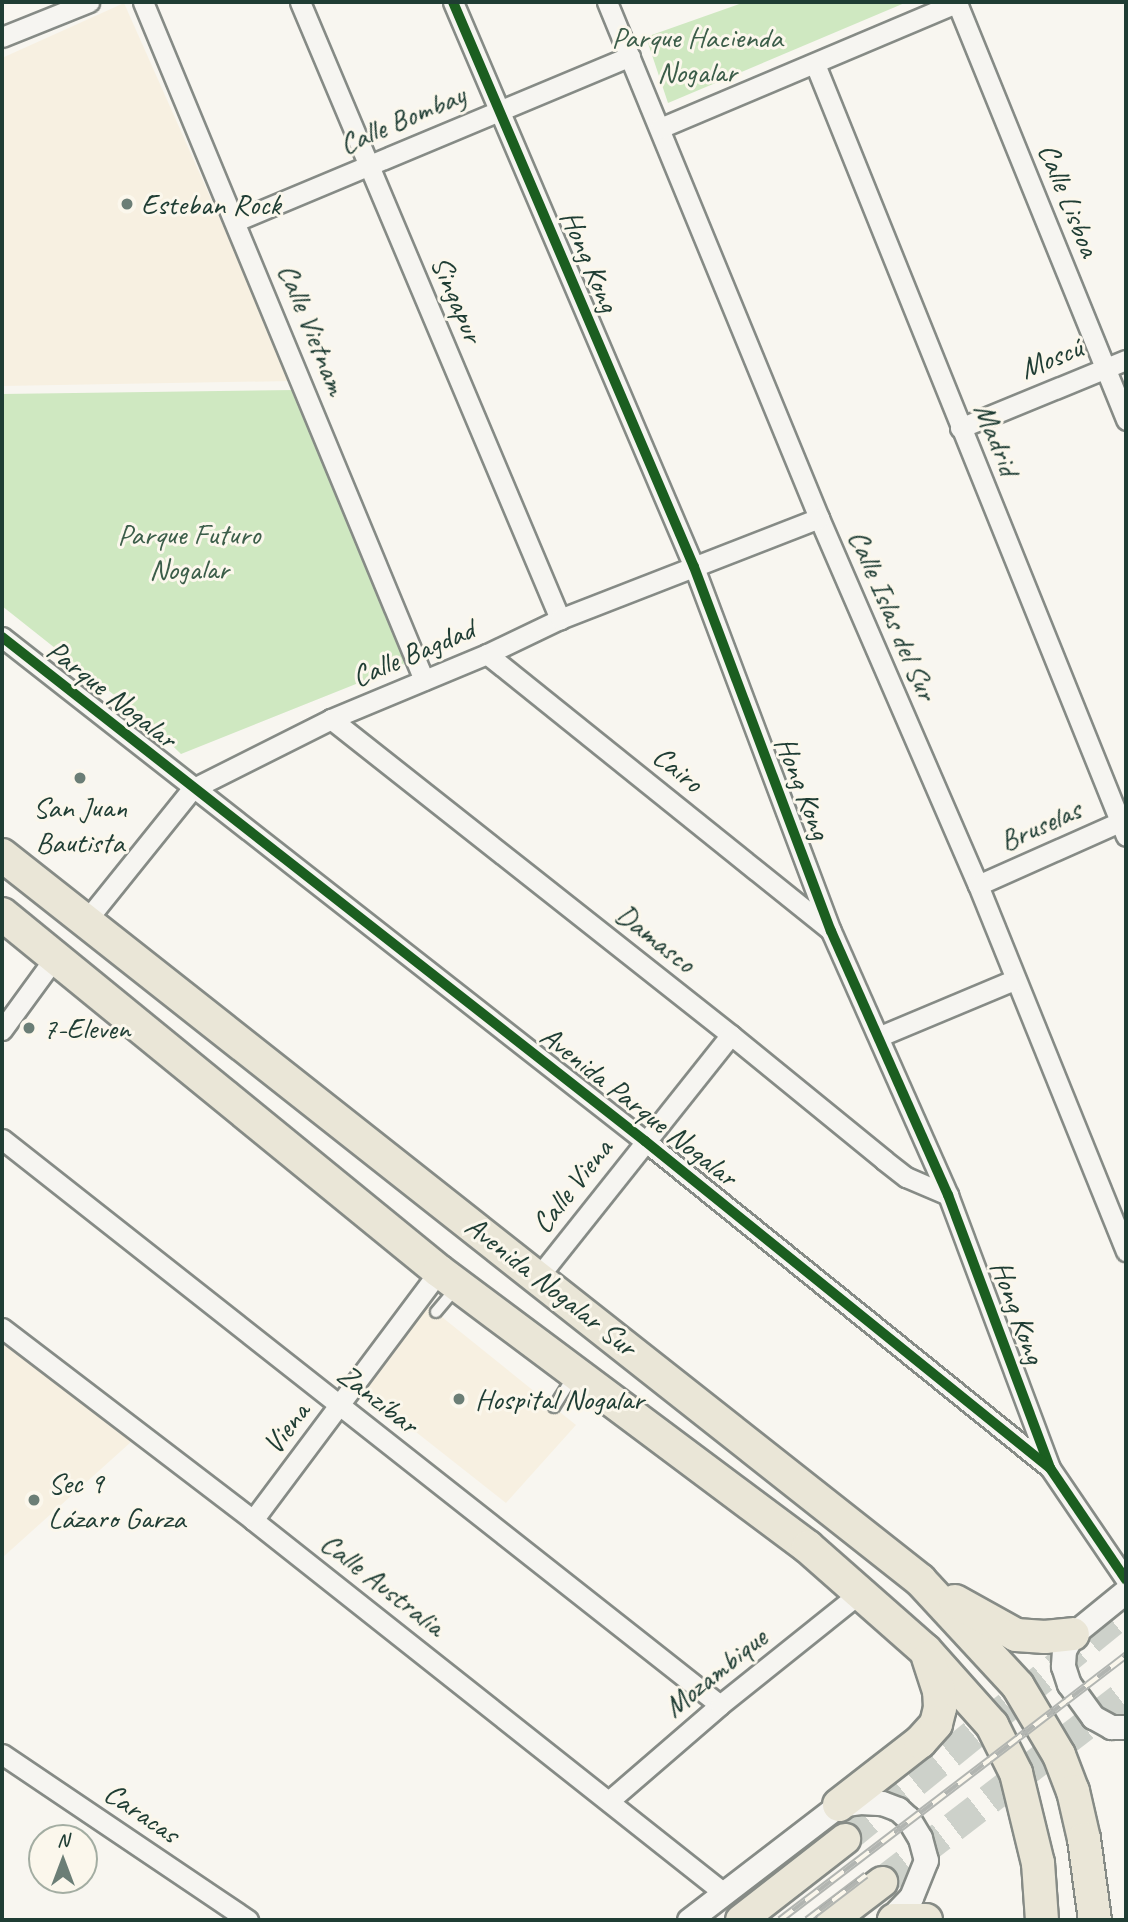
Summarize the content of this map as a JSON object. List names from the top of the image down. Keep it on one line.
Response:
{"streets":{"highway":["Avenida Nogalar Sur"],"street":["Calle Bombay","Calle Lisboa","Hong Kong","Singapur","Calle Vietnam","Moscú","Madrid","Calle Islas del Sur","Calle Bagdad","Parque Nogalar","Cairo","Bruselas","Damasco","Avenida Parque Nogalar","Calle Viena","Zanzíbar","Viena","Calle Australia","Mozambique","Caracas"]},"crossings":[["Calle Bombay","Hong Kong"],["Calle Bombay","Singapur"],["Calle Bombay","Calle Vietnam"],["Calle Bombay","Calle Islas del Sur"],["Calle Lisboa","Moscú"],["Hong Kong","Calle Bagdad"],["Hong Kong","Cairo"],["Hong Kong","Damasco"],["Hong Kong","Avenida Parque Nogalar"],["Singapur","Calle Bagdad"],["Calle Vietnam","Calle Bagdad"],["Moscú","Madrid"],["Madrid","Bruselas"],["Calle Islas del Sur","Calle Bagdad"],["Calle Islas del Sur","Bruselas"],["Calle Bagdad","Parque Nogalar"],["Calle Bagdad","Cairo"],["Calle Bagdad","Damasco"],["Calle Bagdad","Avenida Parque Nogalar"],["Calle Bagdad","Avenida Nogalar Sur"],["Parque Nogalar","Avenida Parque Nogalar"],["Damasco","Calle Viena"],["Avenida Parque Nogalar","Calle Viena"],["Calle Viena","Avenida Nogalar Sur"],["Avenida Nogalar Sur","Viena"],["Avenida Nogalar Sur","Mozambique"],["Zanzíbar","Viena"],["Zanzíbar","Mozambique"],["Viena","Calle Australia"],["Calle Australia","Mozambique"]],"parks":["Parque Hacienda Nogalar","Parque Futuro Nogalar"],"places":["Esteban Rock","San Juan Bautista","7-Eleven","Hospital Nogalar","Sec 9 Lázaro Garza"],"north":"top"}
